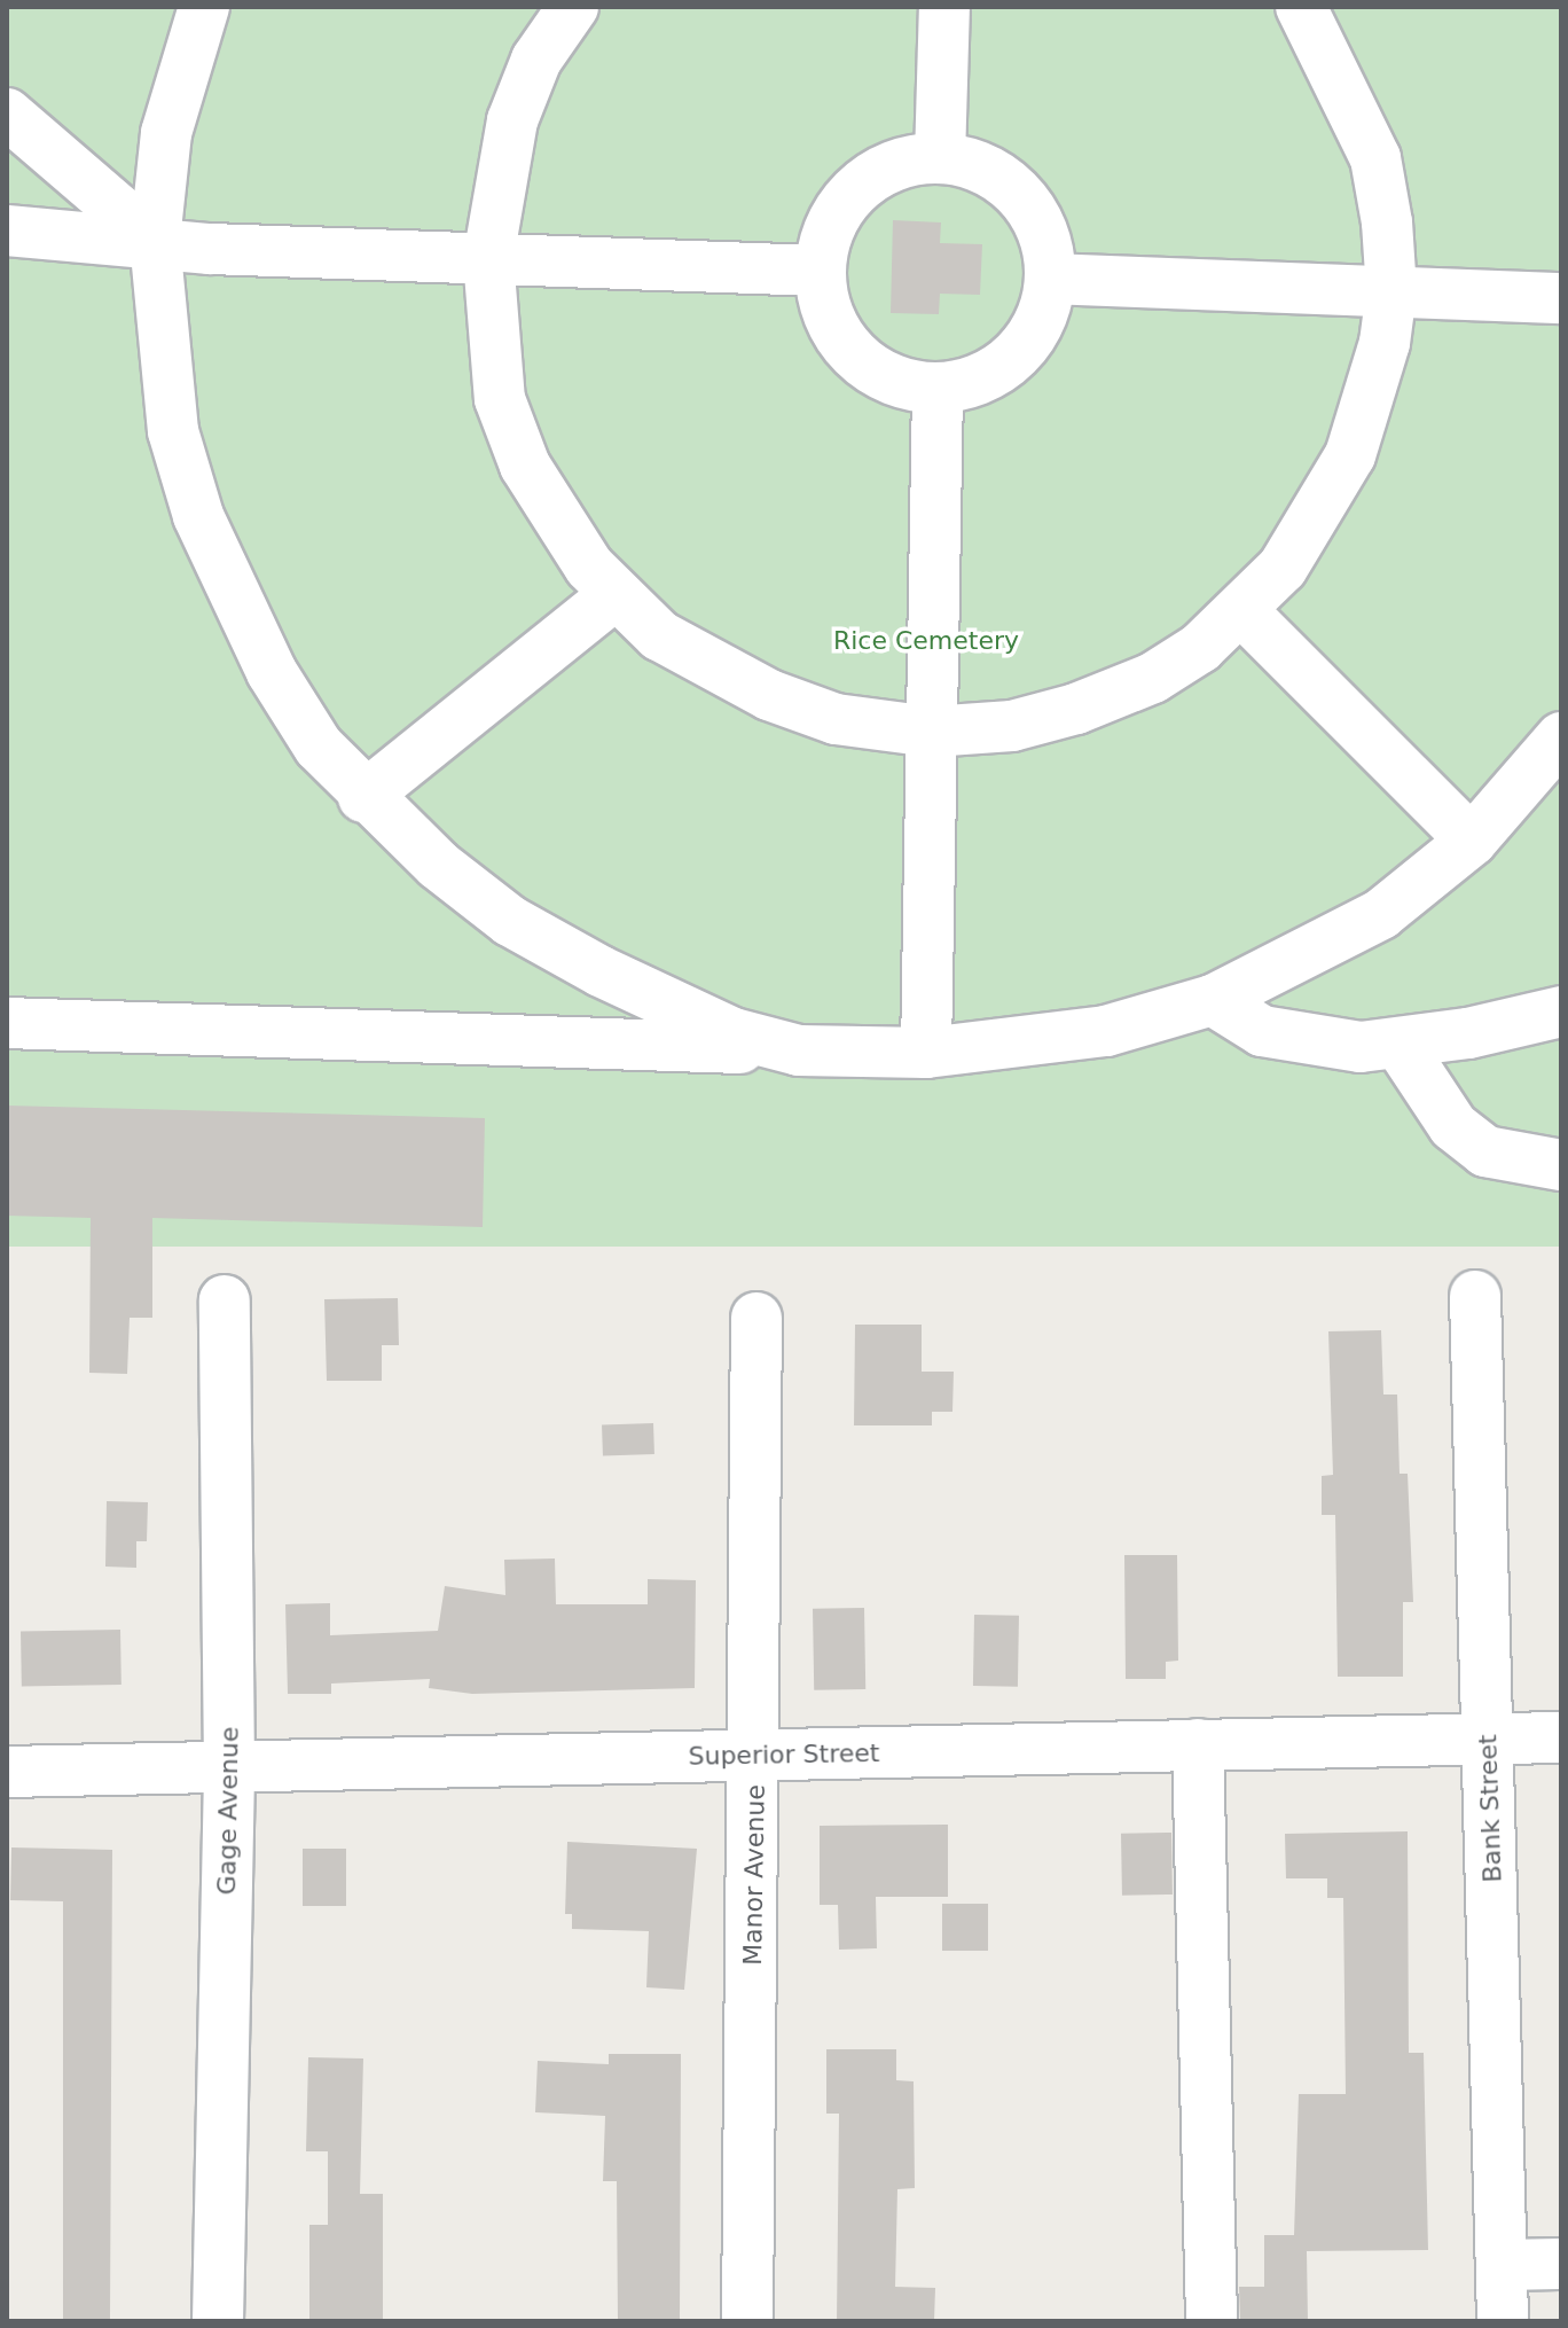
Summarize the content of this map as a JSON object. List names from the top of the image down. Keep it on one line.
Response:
{"streets":{"street":["Superior Street","Bank Street","Gage Avenue","Manor Avenue"]},"crossings":[["Superior Street","Bank Street"],["Superior Street","Gage Avenue"],["Superior Street","Manor Avenue"]],"parks":["Rice Cemetery"]}
